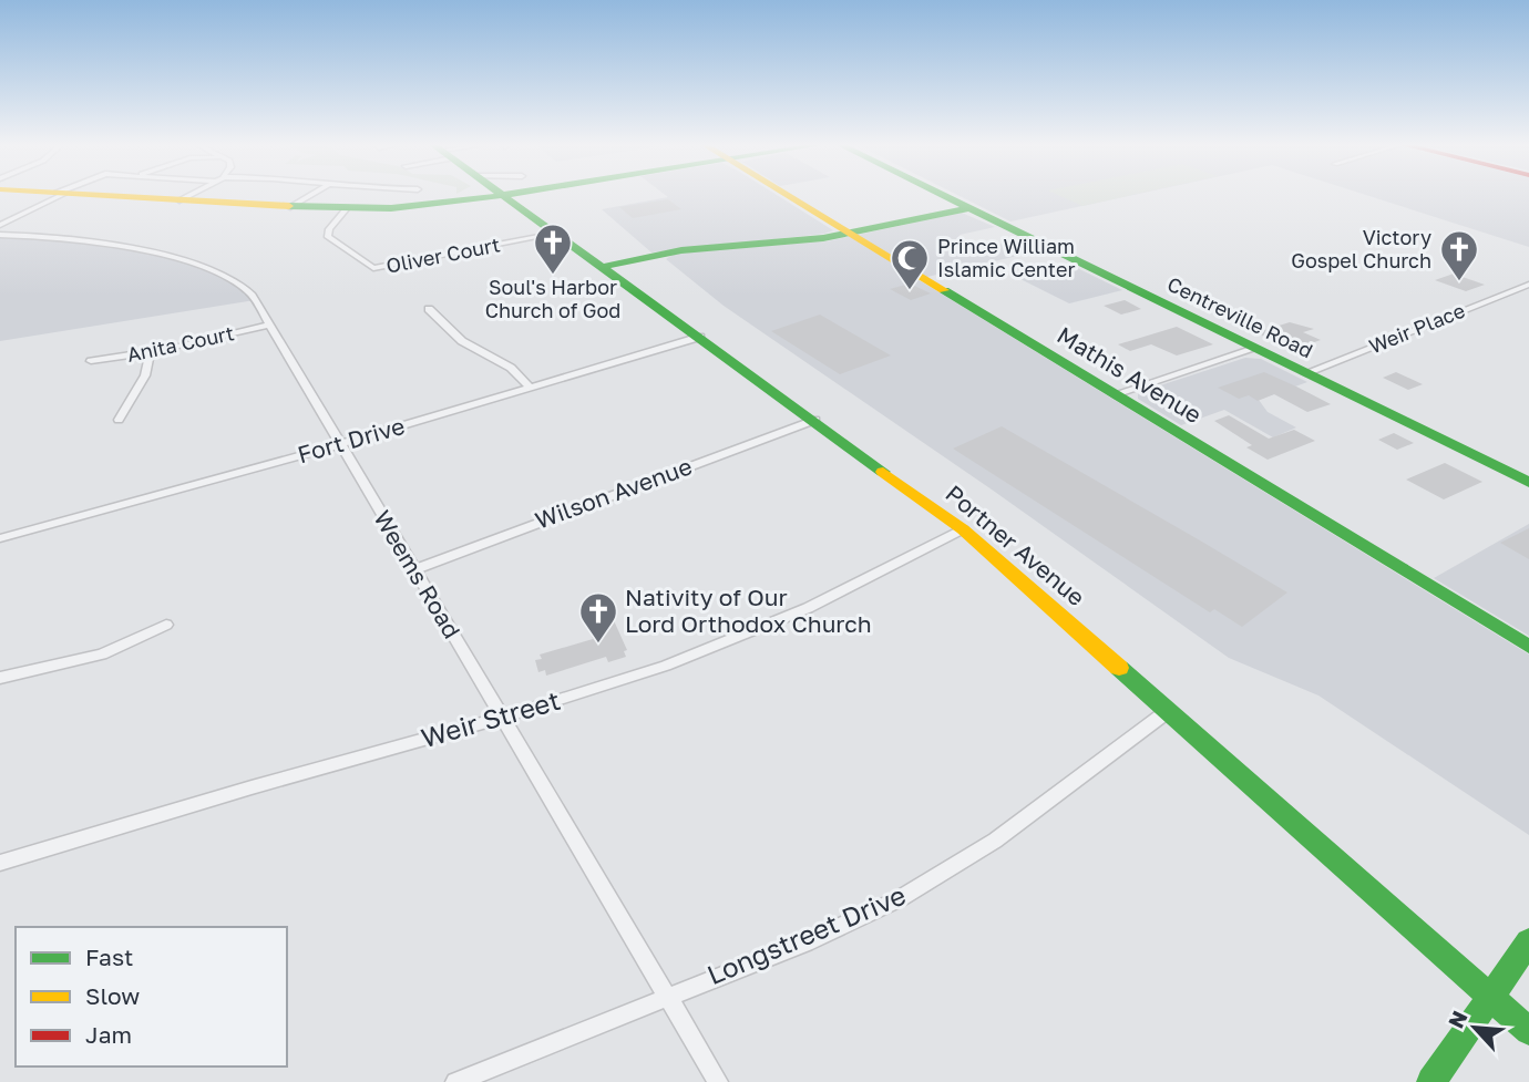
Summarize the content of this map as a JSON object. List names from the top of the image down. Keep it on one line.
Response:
{"streets":{"main road":["Centreville Road","Mathis Avenue","Portner Avenue"],"street":["Oliver Court","Weir Place","Anita Court","Fort Drive","Wilson Avenue","Weems Road","Weir Street","Longstreet Drive"]},"crossings":[["Oliver Court","Portner Avenue"],["Centreville Road","Weir Place"],["Anita Court","Weems Road"],["Fort Drive","Portner Avenue"],["Fort Drive","Weems Road"],["Wilson Avenue","Portner Avenue"],["Wilson Avenue","Weems Road"],["Portner Avenue","Weir Street"],["Portner Avenue","Longstreet Drive"],["Weems Road","Weir Street"],["Weems Road","Longstreet Drive"]],"places":{"church":["Soul's Harbor Church of God","Victory Gospel Church","Nativity of Our Lord Orthodox Church"],"mosque":["Prince William Islamic Center"]},"legend":["Fast","Slow","Jam"],"north":"top left"}
